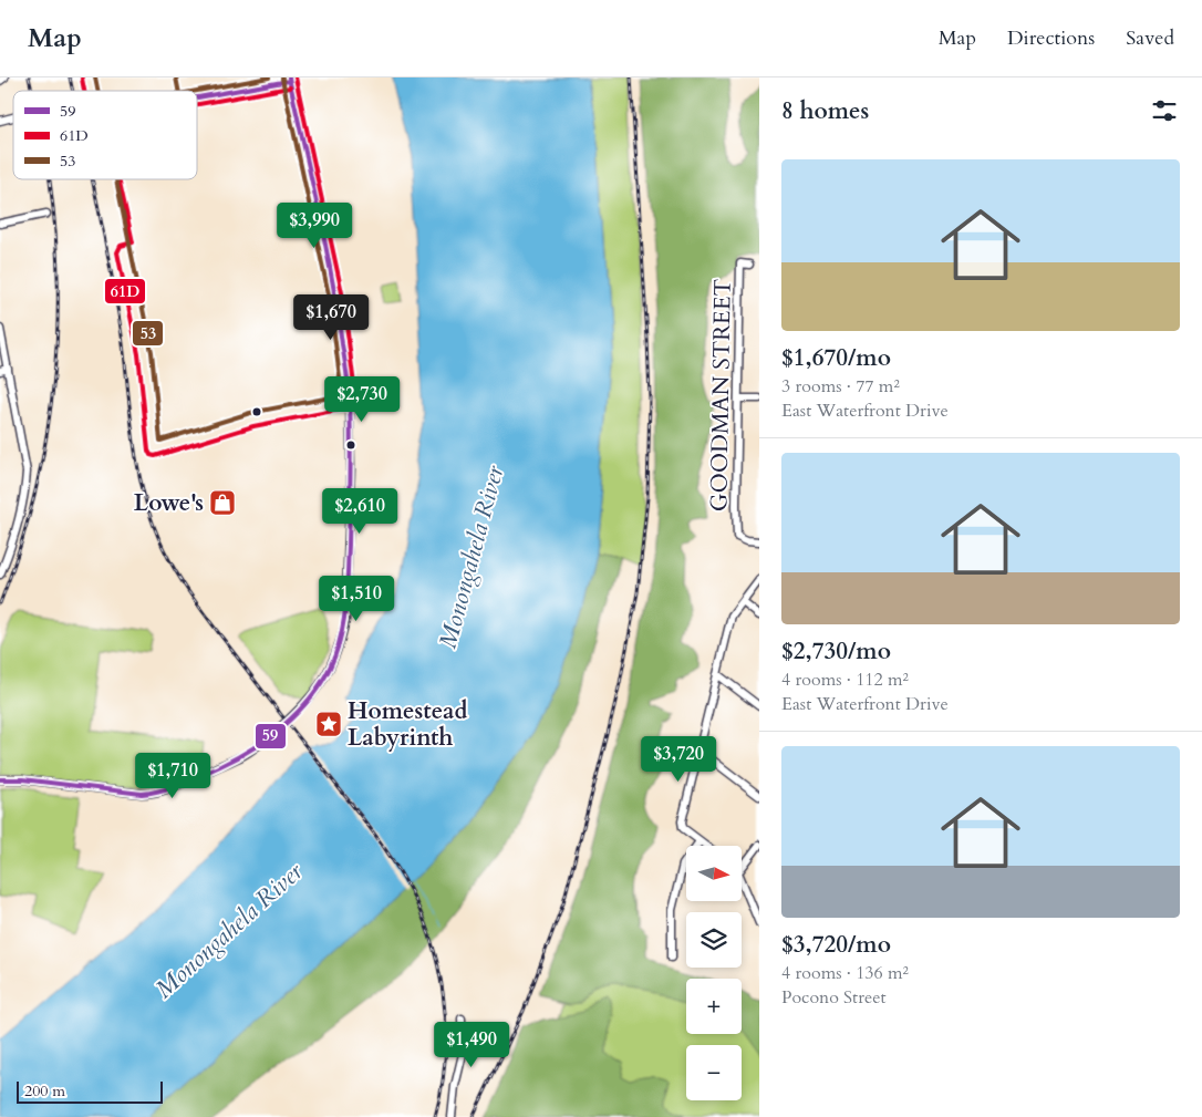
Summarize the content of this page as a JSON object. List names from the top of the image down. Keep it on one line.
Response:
{"streets":{"street":["GOODMAN STREET"]},"water":["Monongahela River"],"places":{"shop":["Lowe's"],"place":["Homestead Labyrinth"]},"lines":["transit line 59","transit line 61D","transit line 53"],"legend":["59","61D","53"],"scale_bar":"200 m","north":"right","page":{"header":"Map","nav":["Map","Directions","Saved"],"heading":"8 homes","list":[{"name":"$1,670/mo","note":"3 rooms · 77 m² · East Waterfront Drive"},{"name":"$2,730/mo","note":"4 rooms · 112 m² · East Waterfront Drive"},{"name":"$3,720/mo","note":"4 rooms · 136 m² · Pocono Street"}],"price":["$3,990","$1,670","$2,730","$2,610","$1,510","$3,720","$1,710","$1,490"],"map_buttons":["+","−"],"scale":"200 m"}}
